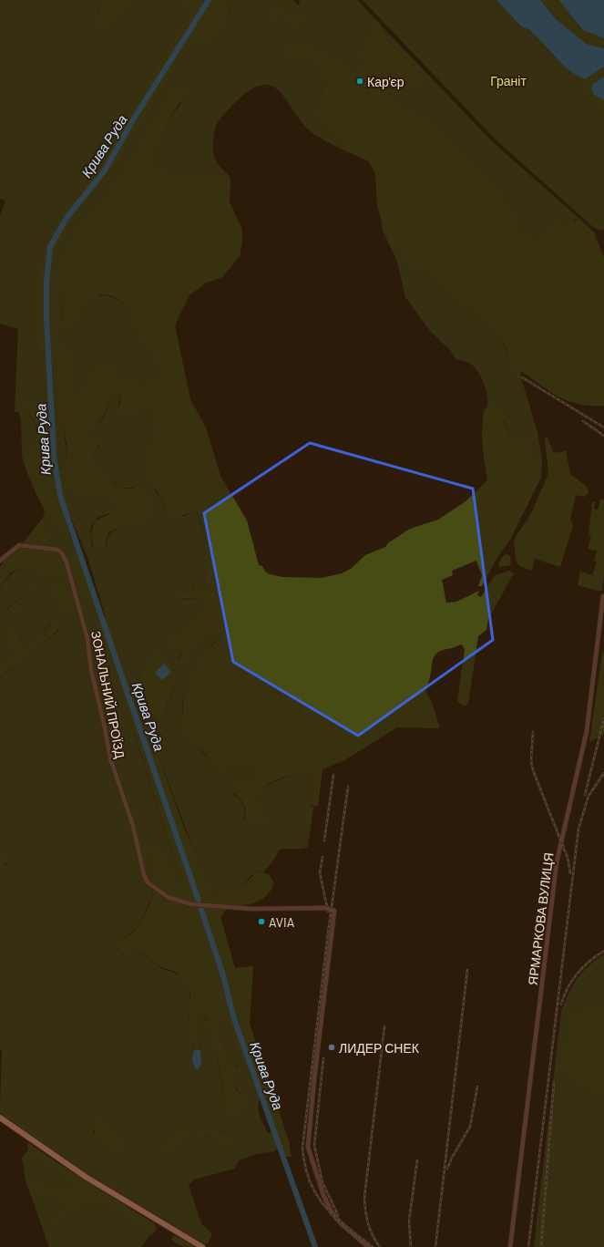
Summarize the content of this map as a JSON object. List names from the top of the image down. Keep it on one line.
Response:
{"streets":{"street":["ЗОНАЛЬНИЙ ПРОЇЗД","ЯРМАРКОВА ВУЛИЦЯ"]},"water":["Крива Руда"],"parks":["Граніт"],"places":["Кар'єр","AVIA","ЛИДЕР СНЕК"]}
